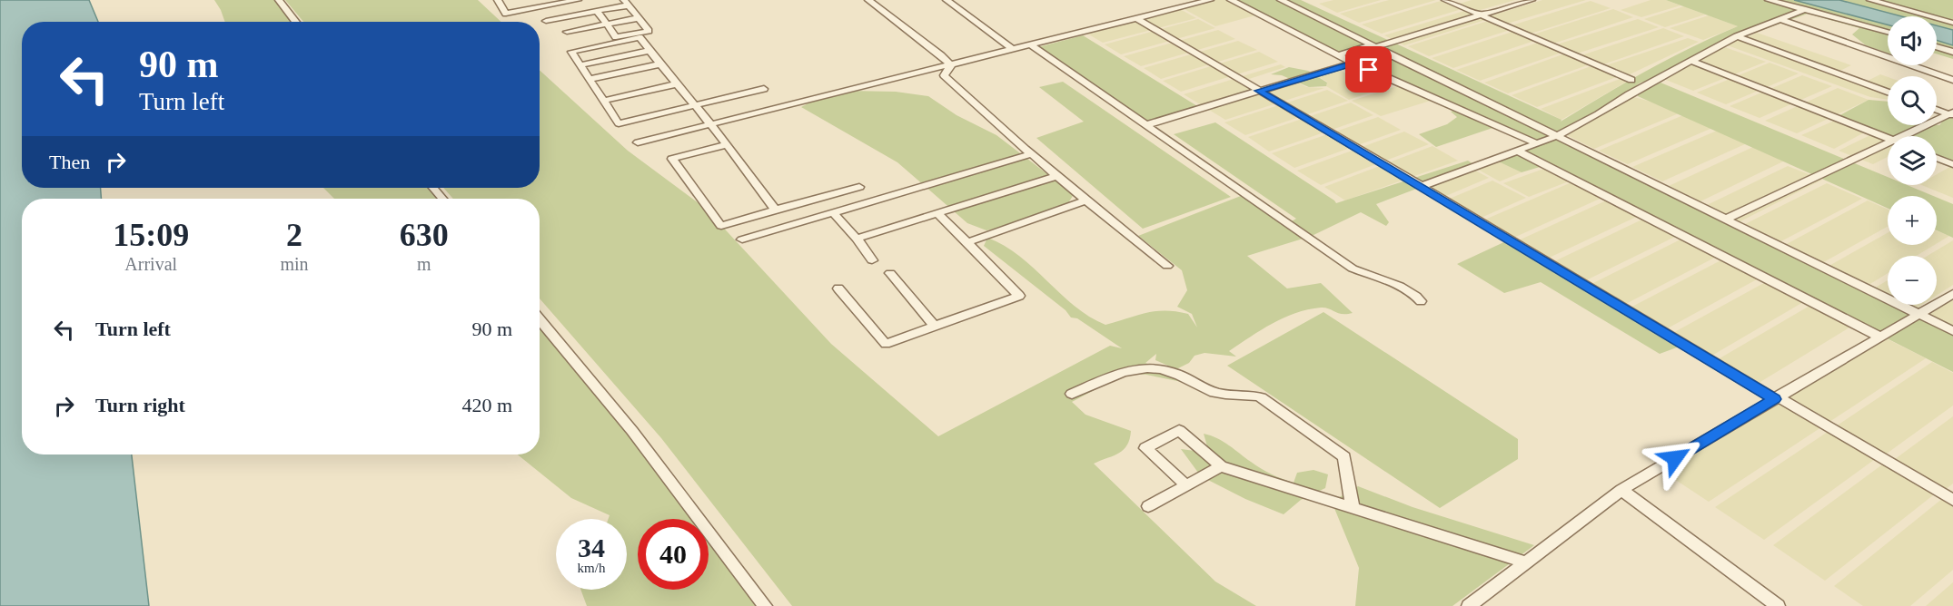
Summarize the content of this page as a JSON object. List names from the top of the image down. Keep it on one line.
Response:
{"page":{"map_buttons":["+","−"],"turn":["90 m","Turn left"],"then":"Then","eta":["15:09","Arrival","2","min","630","m"],"list":[{"name":"Turn left","value":"90 m"},{"name":"Turn right","value":"420 m"}],"speed":"34 km/h","limit":"40"}}
